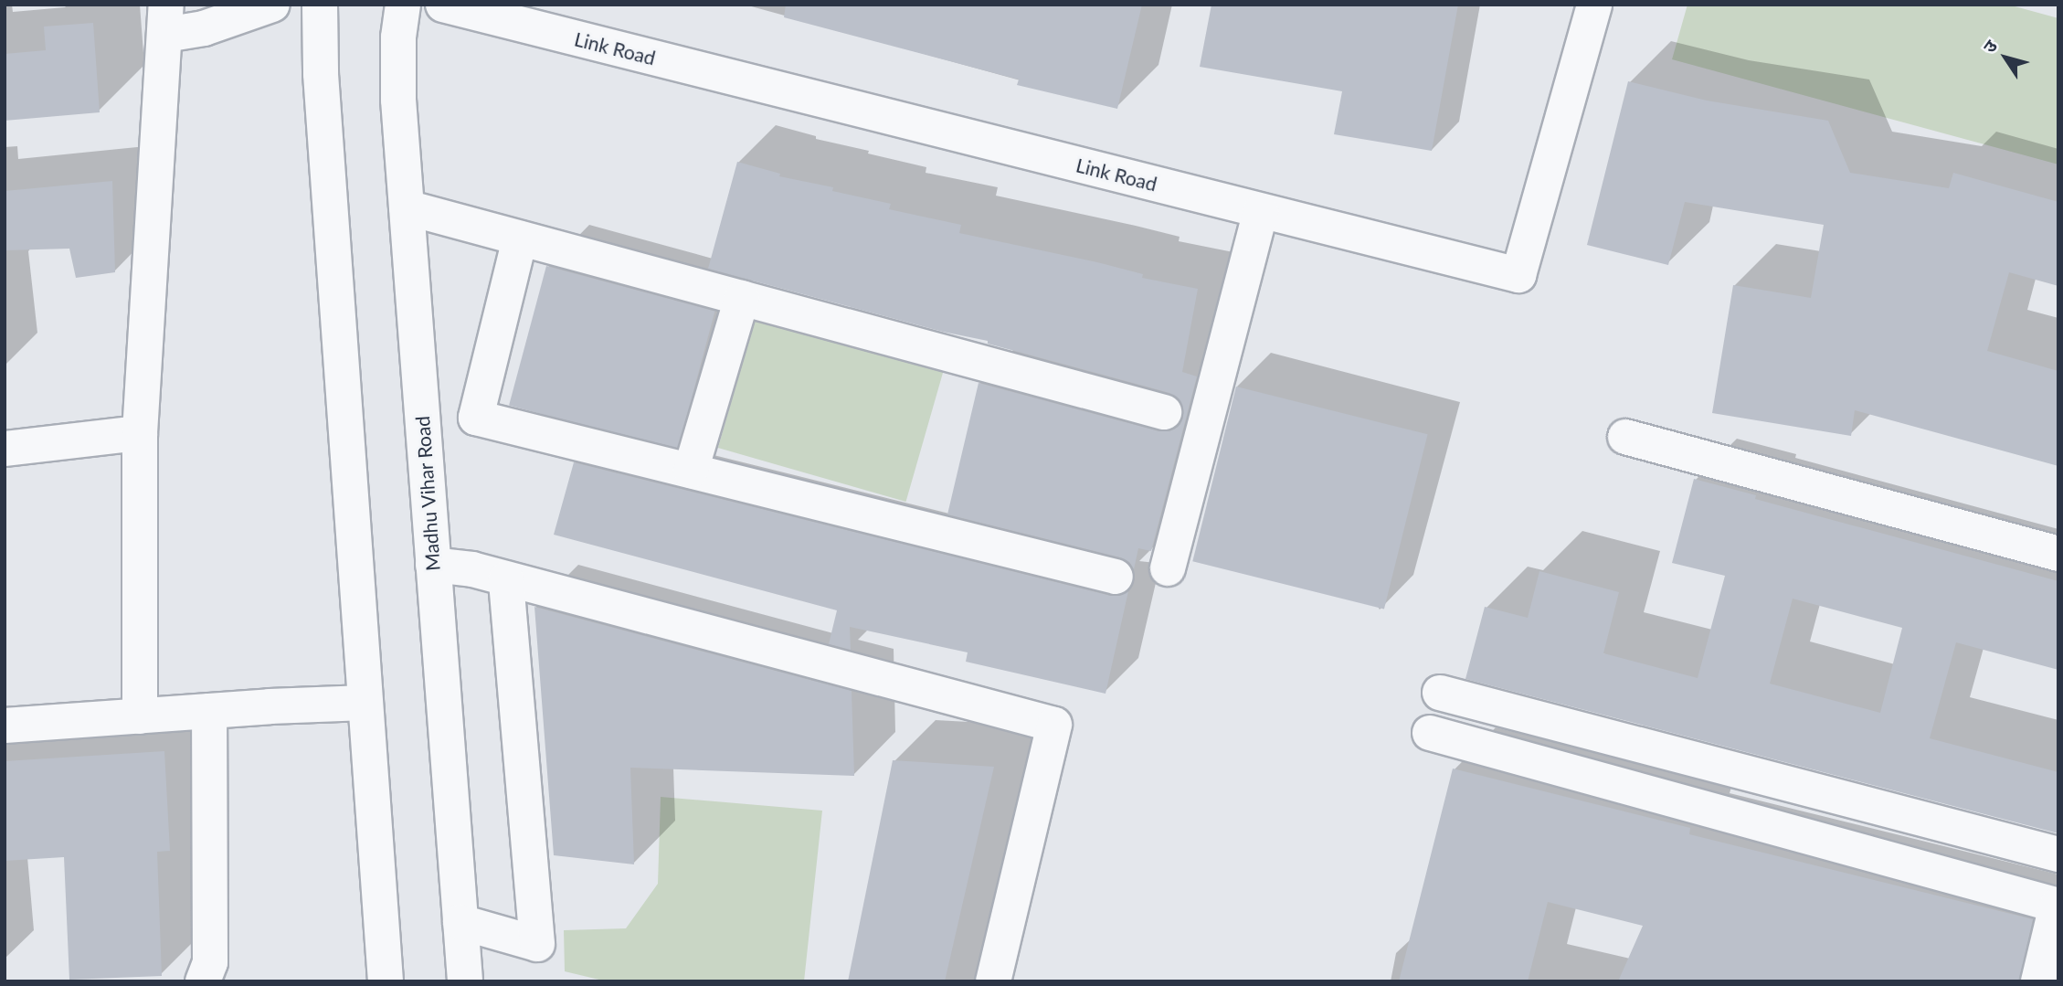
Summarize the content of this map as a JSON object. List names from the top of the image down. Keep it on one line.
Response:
{"streets":{"street":["Link Road","Madhu Vihar Road"]},"north":"top left"}
